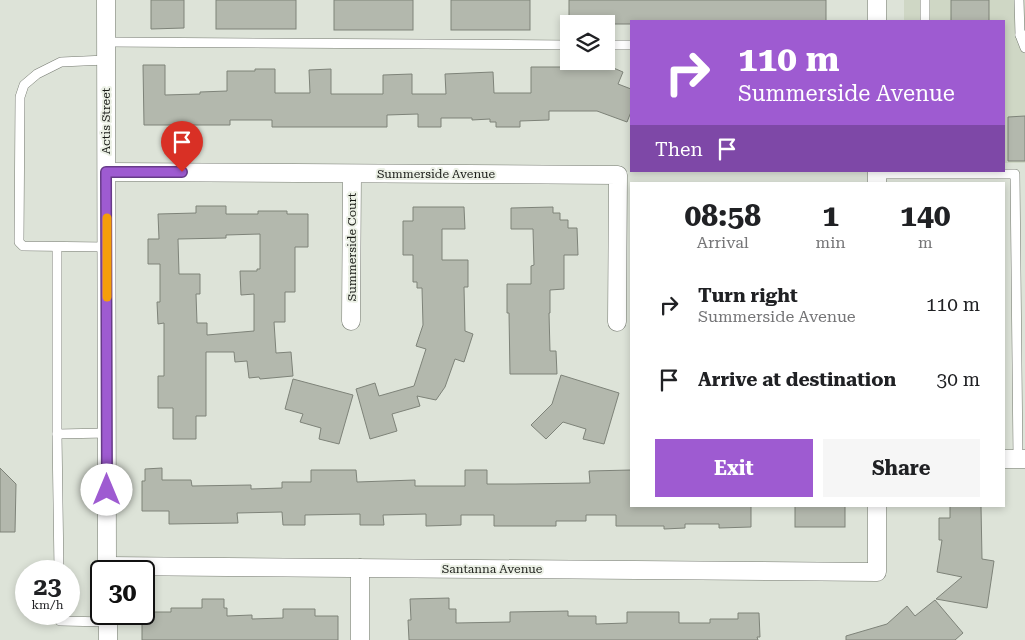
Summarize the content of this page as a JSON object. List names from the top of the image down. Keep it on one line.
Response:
{"streets":{"street":["Actis Street","Summerside Avenue","Summerside Court","Santanna Avenue"]},"crossings":[["Actis Street","Summerside Avenue"],["Summerside Avenue","Summerside Court"]],"page":{"turn":["110 m","Summerside Avenue"],"then":"Then","eta":["08:58","Arrival","1","min","140","m"],"list":[{"name":"Turn right","note":"Summerside Avenue","value":"110 m"},{"name":"Arrive at destination","value":"30 m"}],"buttons":["Exit","Share"],"speed":"23 km/h","limit":"30"}}
